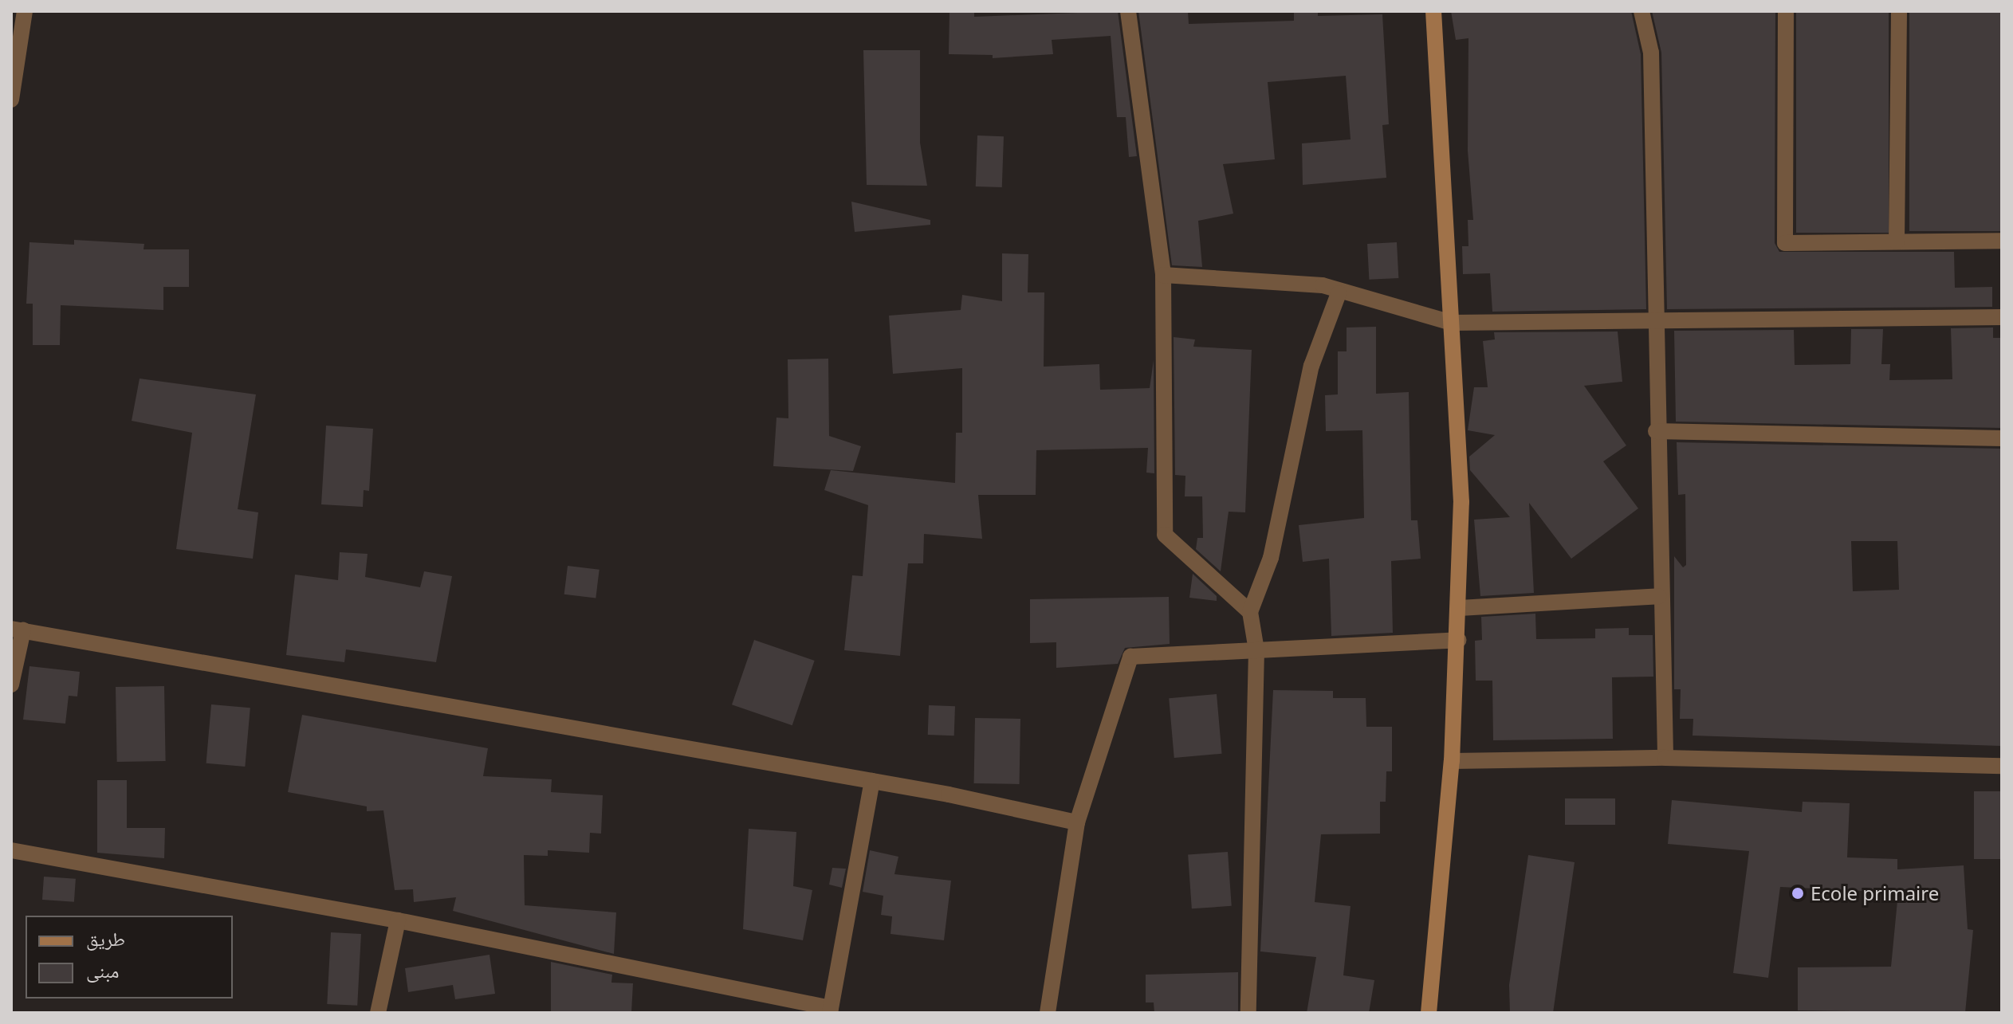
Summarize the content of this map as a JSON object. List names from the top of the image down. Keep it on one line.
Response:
{"places":["Ecole primaire"],"legend":["طريق","مبنى"]}
